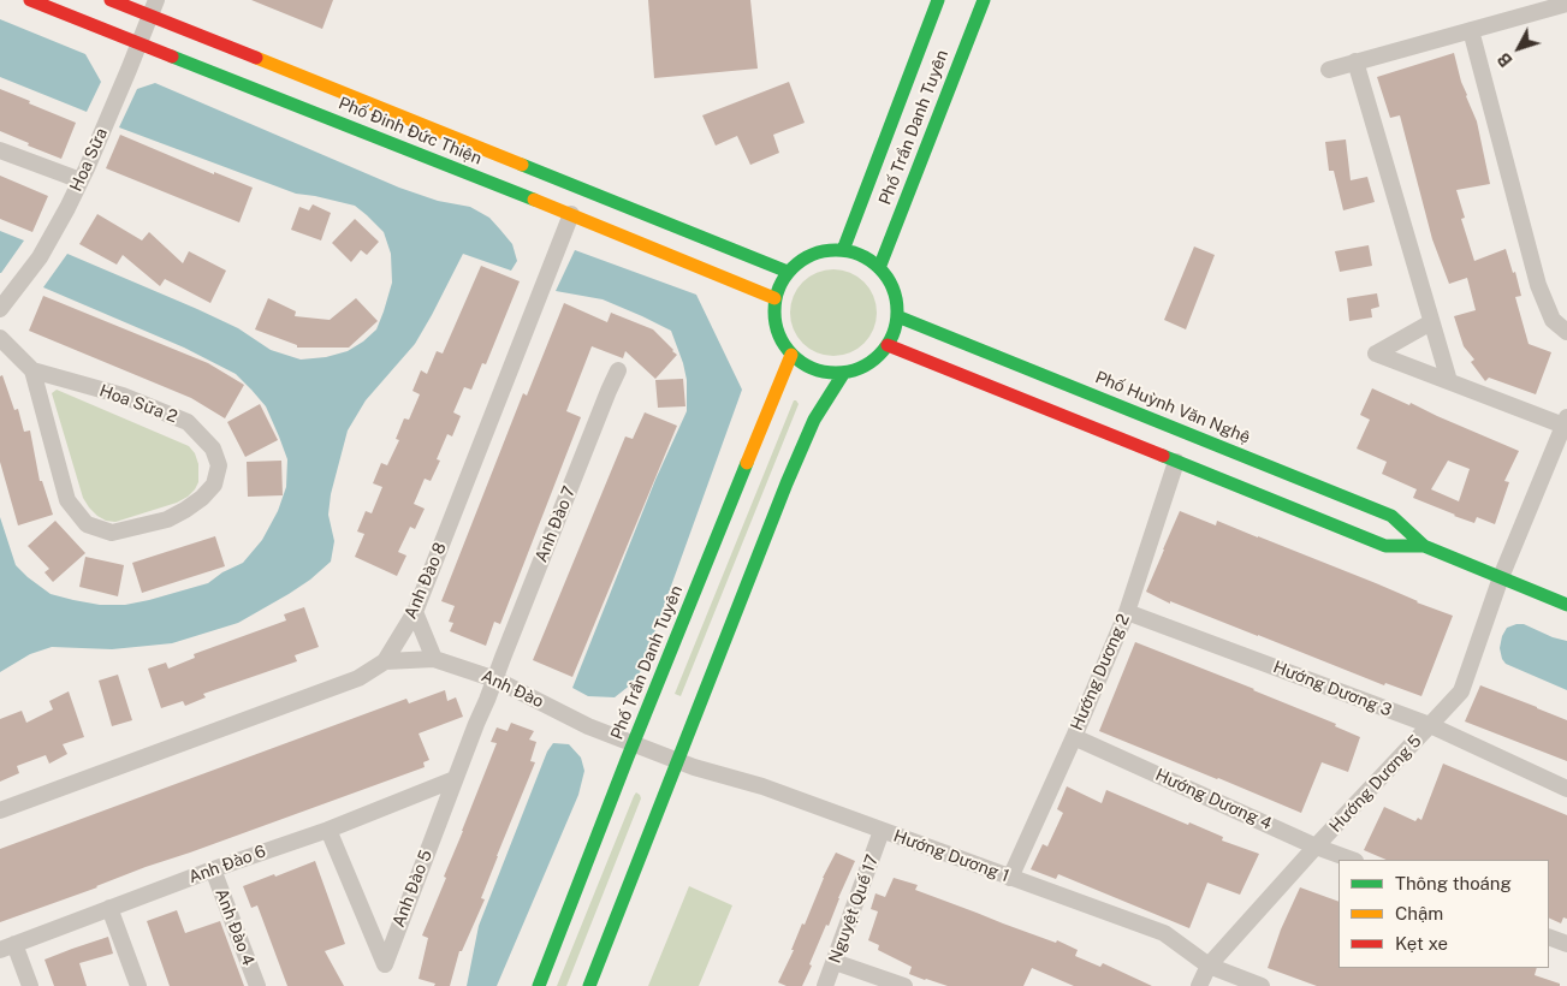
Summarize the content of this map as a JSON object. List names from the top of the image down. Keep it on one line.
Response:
{"streets":{"street":["Phố Trần Danh Tuyên","Phố Đinh Đức Thiện","Hoa Sữa","Hoa Sữa 2","Phố Huỳnh Văn Nghệ","Anh Đào 7","Anh Đào 8","Hướng Dương 2","Anh Đào","Hướng Dương 3","Hướng Dương 5","Hướng Dương 4","Hướng Dương 1","Anh Đào 6","Anh Đào 5","Nguyệt Quế 17","Anh Đào 4"]},"crossings":[["Phố Trần Danh Tuyên","Phố Đinh Đức Thiện"],["Phố Trần Danh Tuyên","Phố Huỳnh Văn Nghệ"],["Phố Trần Danh Tuyên","Anh Đào"],["Phố Trần Danh Tuyên","Hướng Dương 1"],["Phố Đinh Đức Thiện","Hoa Sữa"],["Phố Đinh Đức Thiện","Phố Huỳnh Văn Nghệ"],["Phố Đinh Đức Thiện","Anh Đào 8"],["Phố Huỳnh Văn Nghệ","Hướng Dương 2"],["Phố Huỳnh Văn Nghệ","Hướng Dương 5"],["Anh Đào 7","Anh Đào"],["Anh Đào 7","Anh Đào 5"],["Anh Đào 8","Anh Đào"],["Hướng Dương 2","Hướng Dương 3"],["Hướng Dương 2","Hướng Dương 4"],["Hướng Dương 2","Hướng Dương 1"],["Anh Đào","Hướng Dương 1"],["Anh Đào","Anh Đào 5"],["Hướng Dương 3","Hướng Dương 5"],["Hướng Dương 5","Hướng Dương 4"],["Hướng Dương 5","Hướng Dương 1"],["Hướng Dương 1","Nguyệt Quế 17"],["Anh Đào 6","Anh Đào 5"],["Anh Đào 6","Anh Đào 4"]],"legend":["Thông thoáng","Chậm","Kẹt xe"],"north":"bottom left"}
